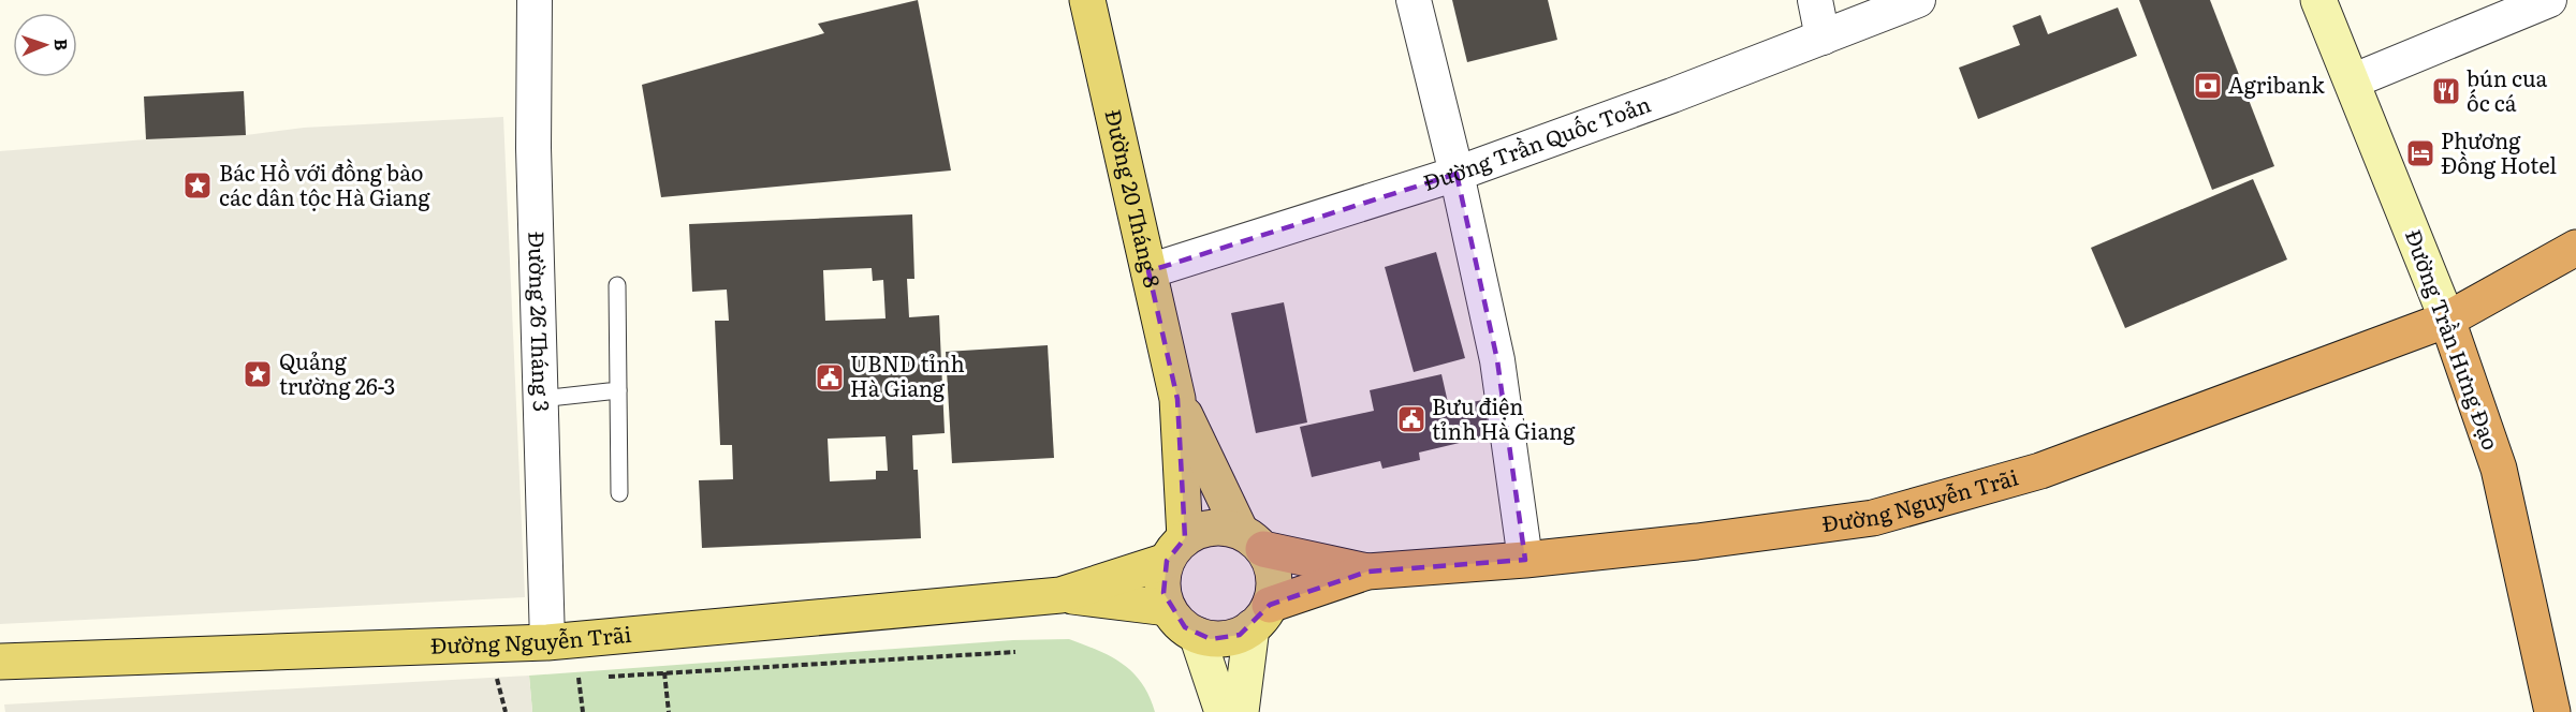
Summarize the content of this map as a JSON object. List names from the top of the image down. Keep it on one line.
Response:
{"streets":{"highway":["Đường Trần Hưng Đạo","Đường Nguyễn Trãi"],"main road":["Đường 20 Tháng 8"],"street":["Đường Trần Quốc Toản","Đường 26 Tháng 3"]},"crossings":[["Đường Trần Quốc Toản","Đường 20 Tháng 8"],["Đường 20 Tháng 8","Đường Nguyễn Trãi"],["Đường 26 Tháng 3","Đường Nguyễn Trãi"],["Đường Trần Hưng Đạo","Đường Nguyễn Trãi"]],"places":{"bank":["Agribank"],"restaurant":["bún cua ốc cá"],"hotel":["Phương Đồng Hotel"],"place":["Bác Hồ với đồng bào các dân tộc Hà Giang","Quảng trường 26-3"],"public building":["UBND tỉnh Hà Giang","Bưu điện tỉnh Hà Giang"]},"north":"right"}
